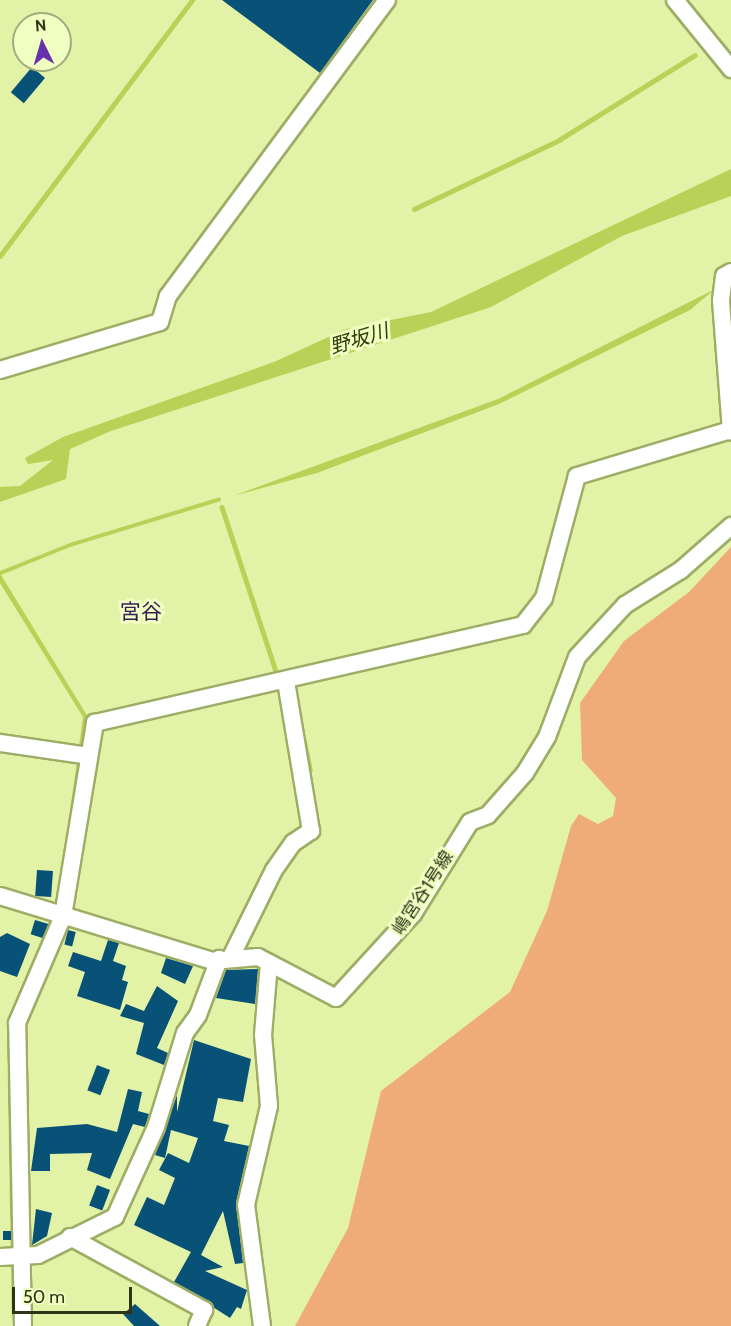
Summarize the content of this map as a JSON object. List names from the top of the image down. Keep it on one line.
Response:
{"streets":{"street":["嶋宮谷1号線"]},"districts":["宮谷"],"water":["野坂川"],"scale_bar":"50 m","north":"top"}
